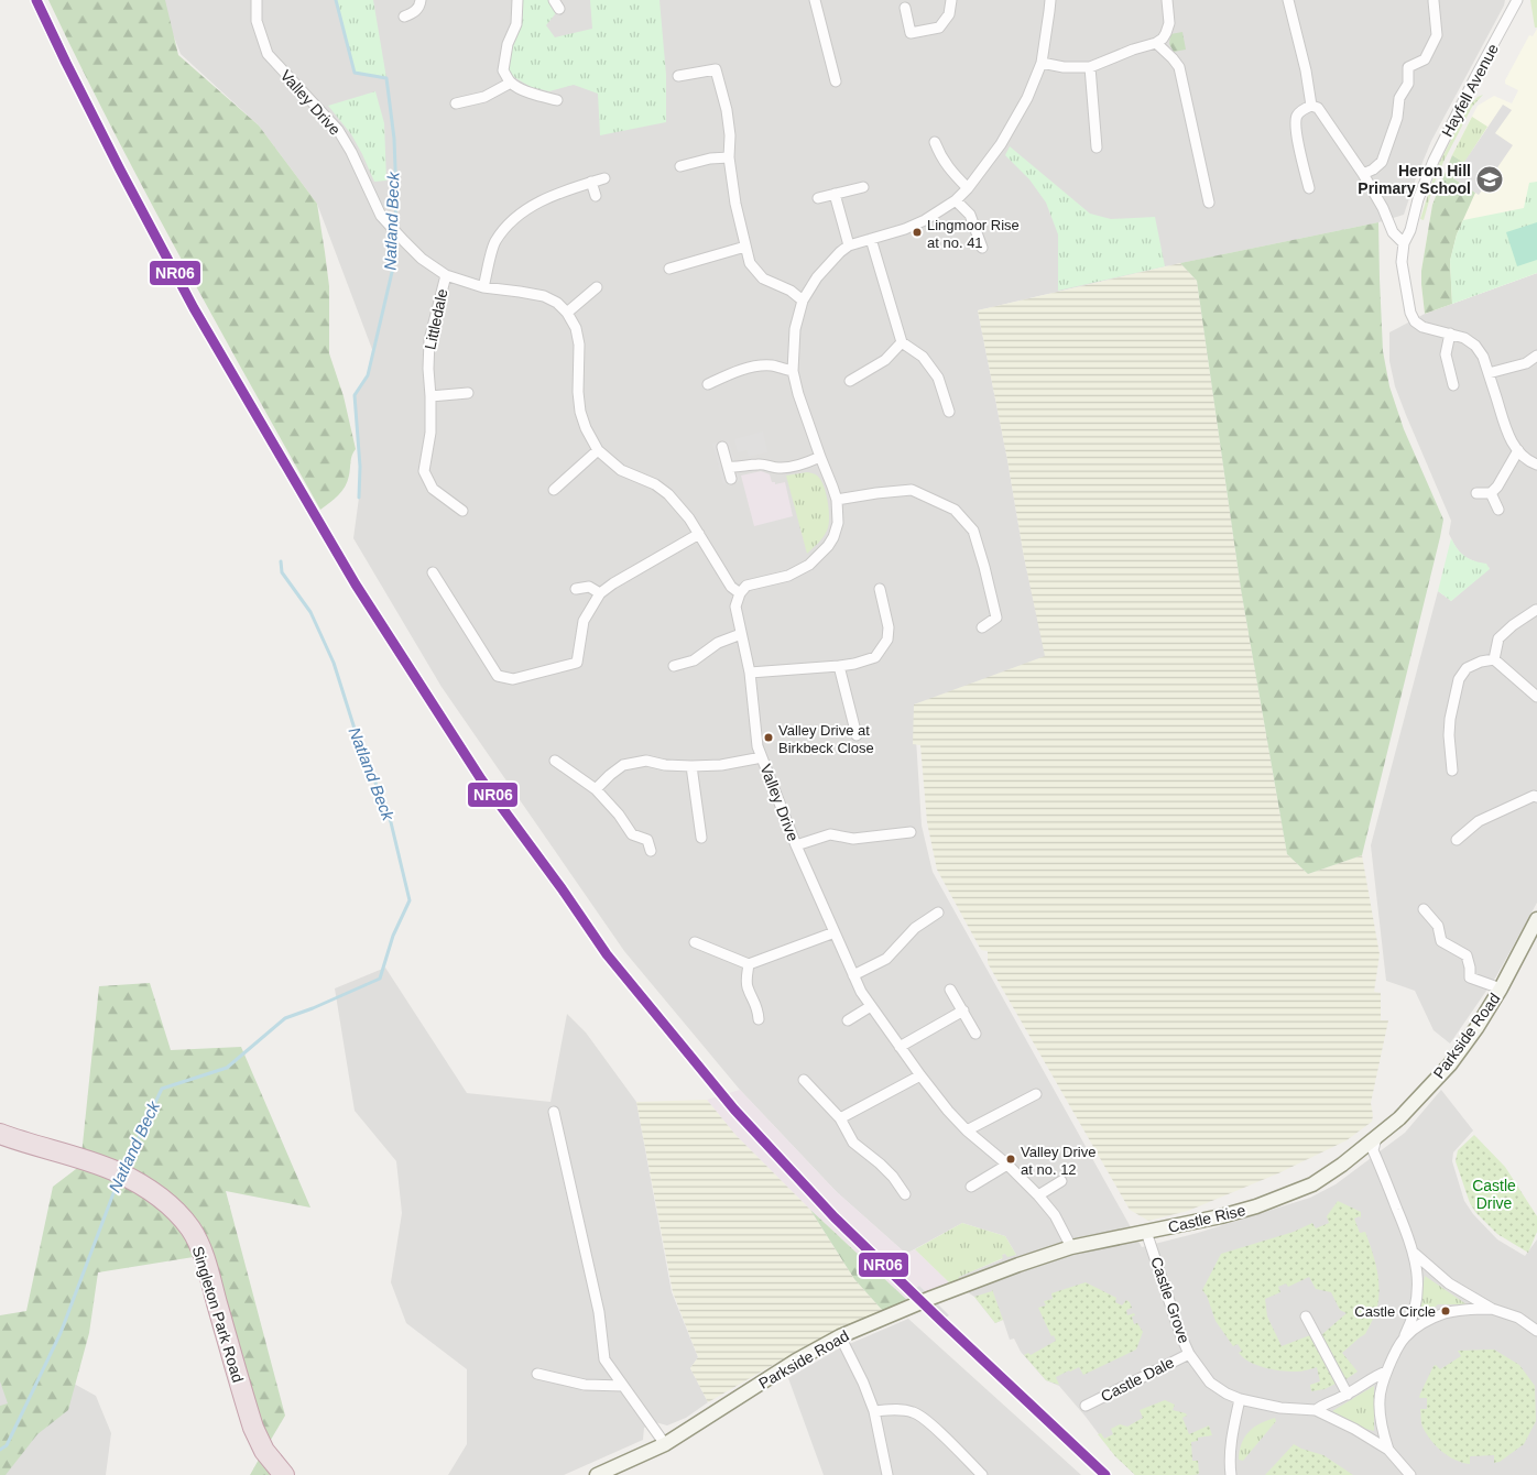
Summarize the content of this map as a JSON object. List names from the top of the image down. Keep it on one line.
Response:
{"streets":{"highway":["Singleton Park Road"],"street":["Hayfell Avenue","Valley Drive","Littledale","Parkside Road","Castle Rise","Castle Grove","Castle Dale"]},"crossings":[["Valley Drive","Littledale"],["Valley Drive","Castle Rise"],["Parkside Road","Castle Rise"],["Castle Rise","Castle Grove"],["Castle Grove","Castle Dale"]],"water":["Natland Beck"],"parks":["Castle Drive"],"places":{"school or university":["Heron Hill Primary School"],"other":["Lingmoor Rise at no. 41","Valley Drive at Birkbeck Close","Valley Drive at no. 12","Castle Circle"]},"lines":["transit line NR06"]}
